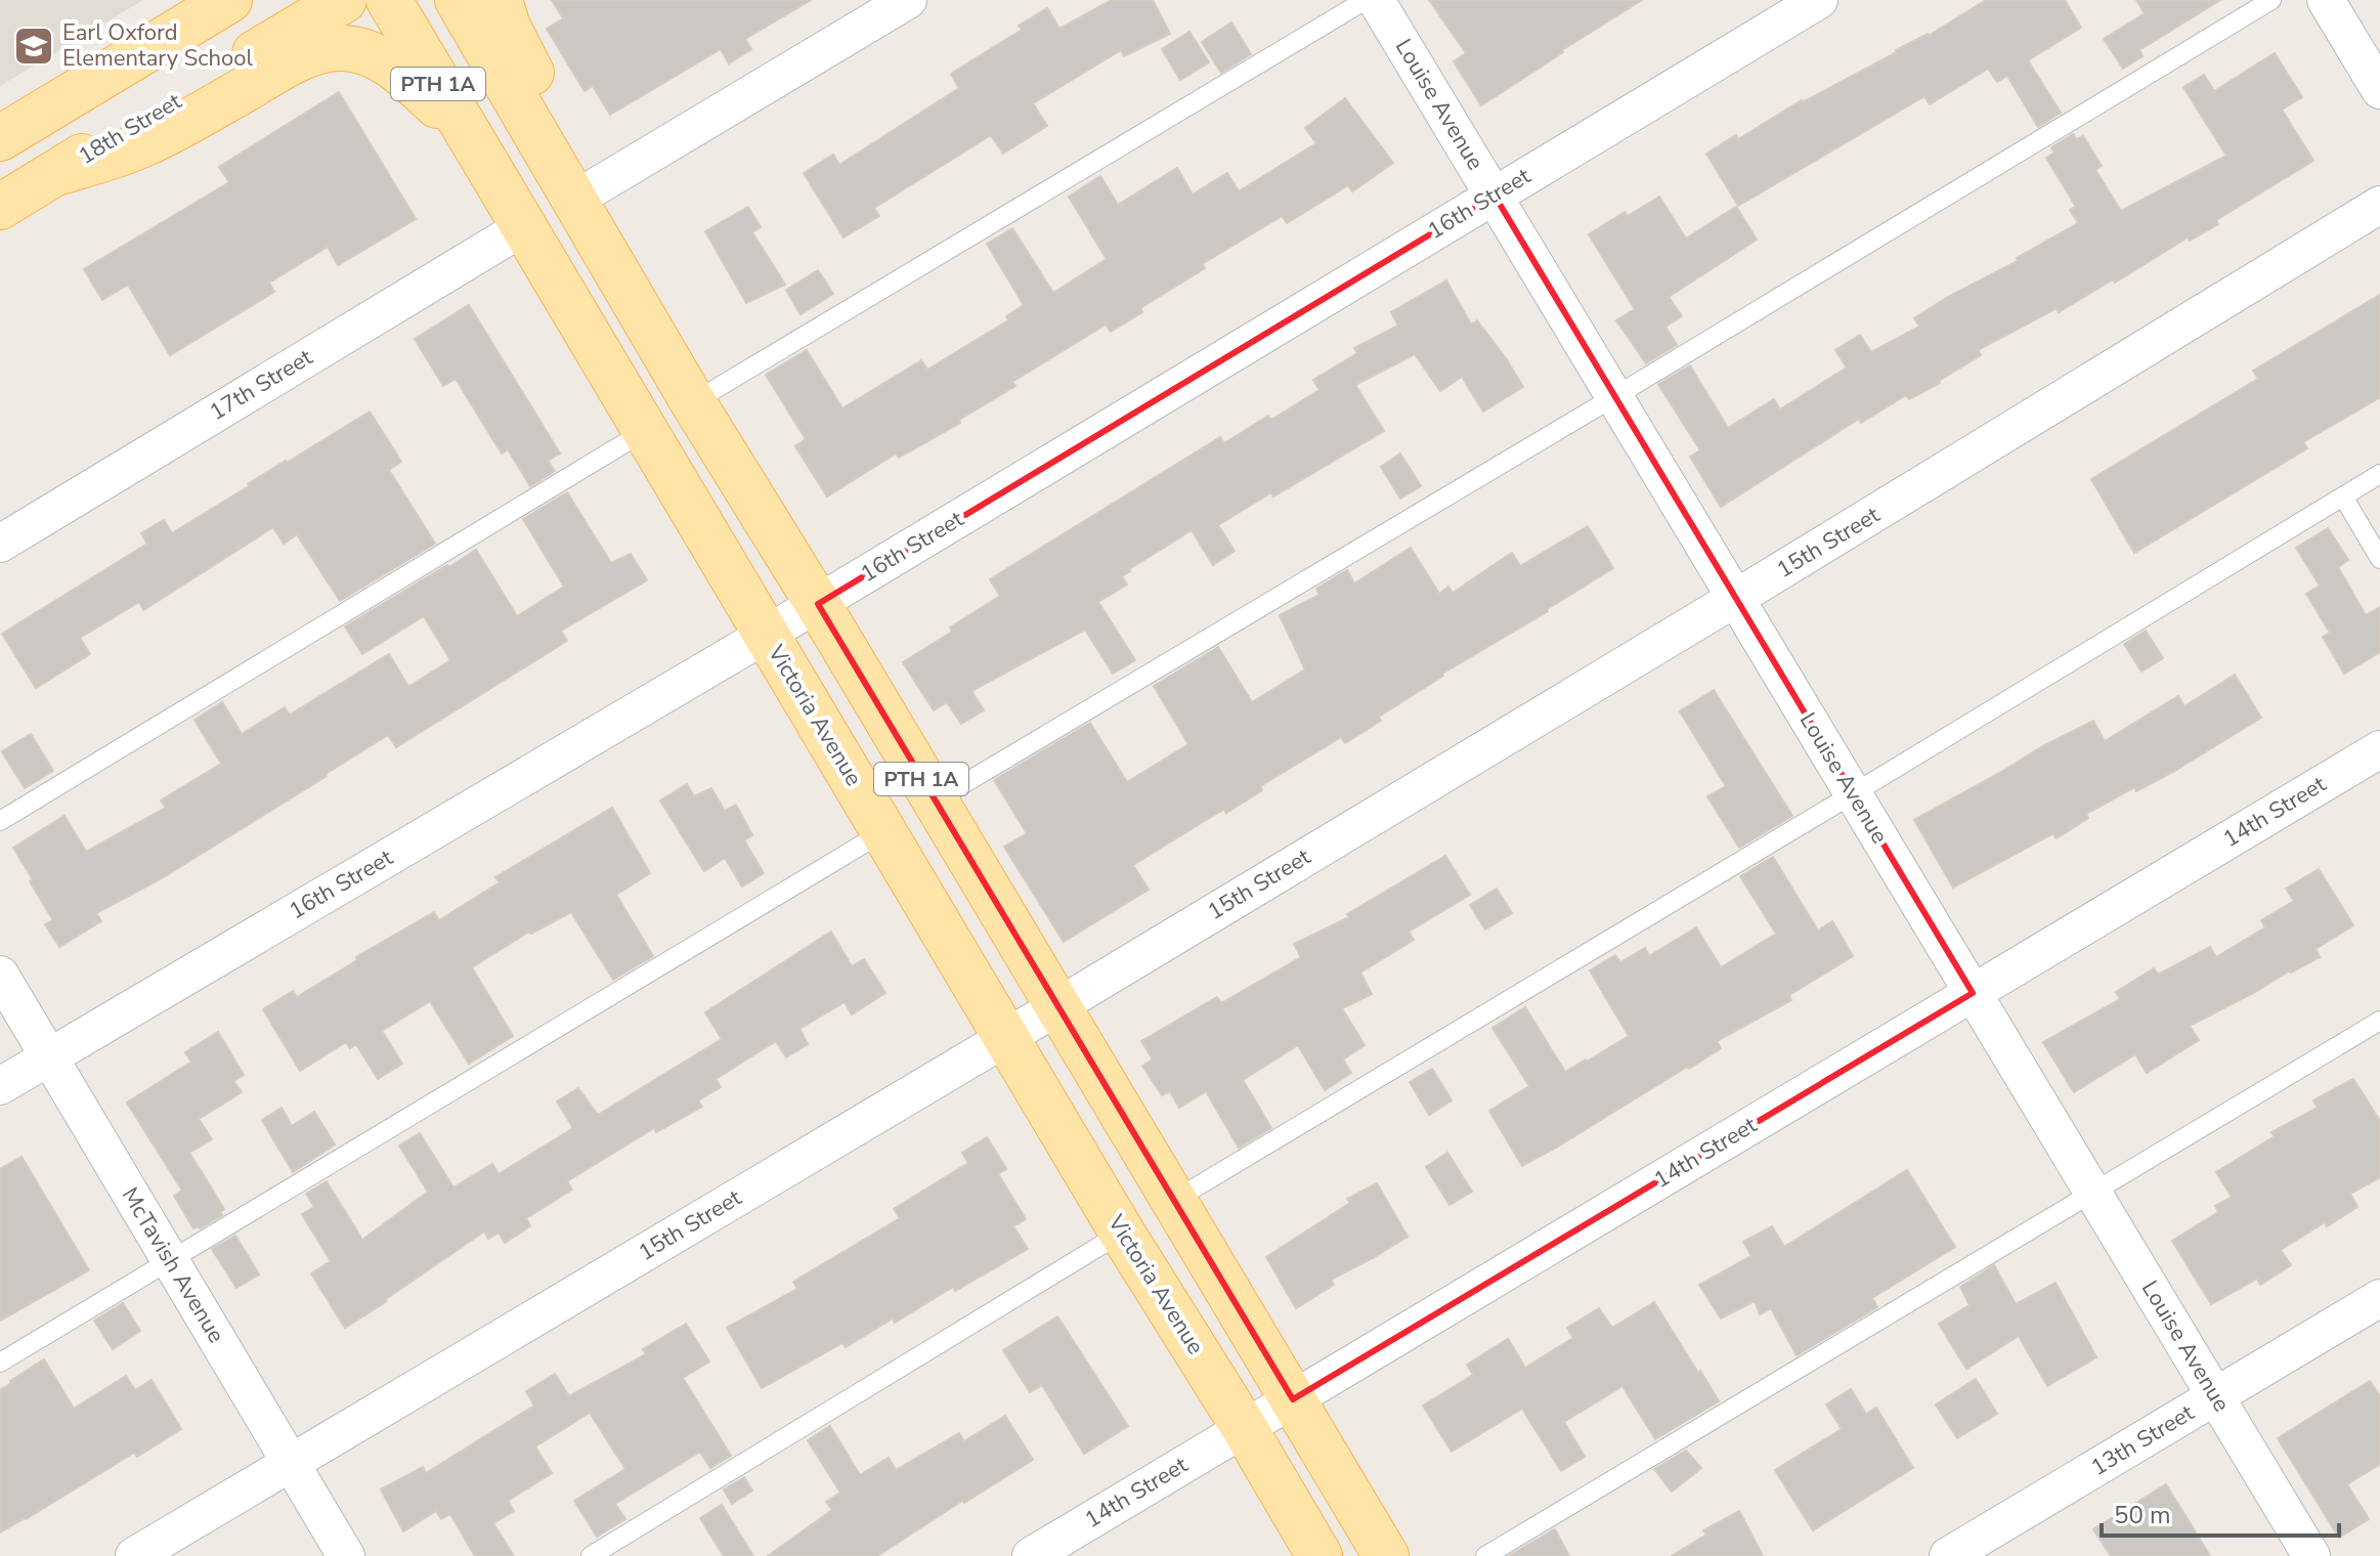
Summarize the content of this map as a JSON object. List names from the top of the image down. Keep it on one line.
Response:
{"streets":{"main road":["PTH 1A","18th Street","Victoria Avenue"],"street":["Louise Avenue","16th Street","17th Street","15th Street","14th Street","McTavish Avenue","13th Street"]},"crossings":[["PTH 1A","16th Street"],["PTH 1A","15th Street"],["PTH 1A","14th Street"],["Louise Avenue","16th Street"],["Louise Avenue","15th Street"],["Louise Avenue","14th Street"],["Louise Avenue","13th Street"],["16th Street","Victoria Avenue"],["16th Street","McTavish Avenue"],["17th Street","Victoria Avenue"],["15th Street","Victoria Avenue"],["15th Street","McTavish Avenue"],["Victoria Avenue","14th Street"]],"places":{"school or university":["Earl Oxford Elementary School"]},"scale_bar":"50 m"}
